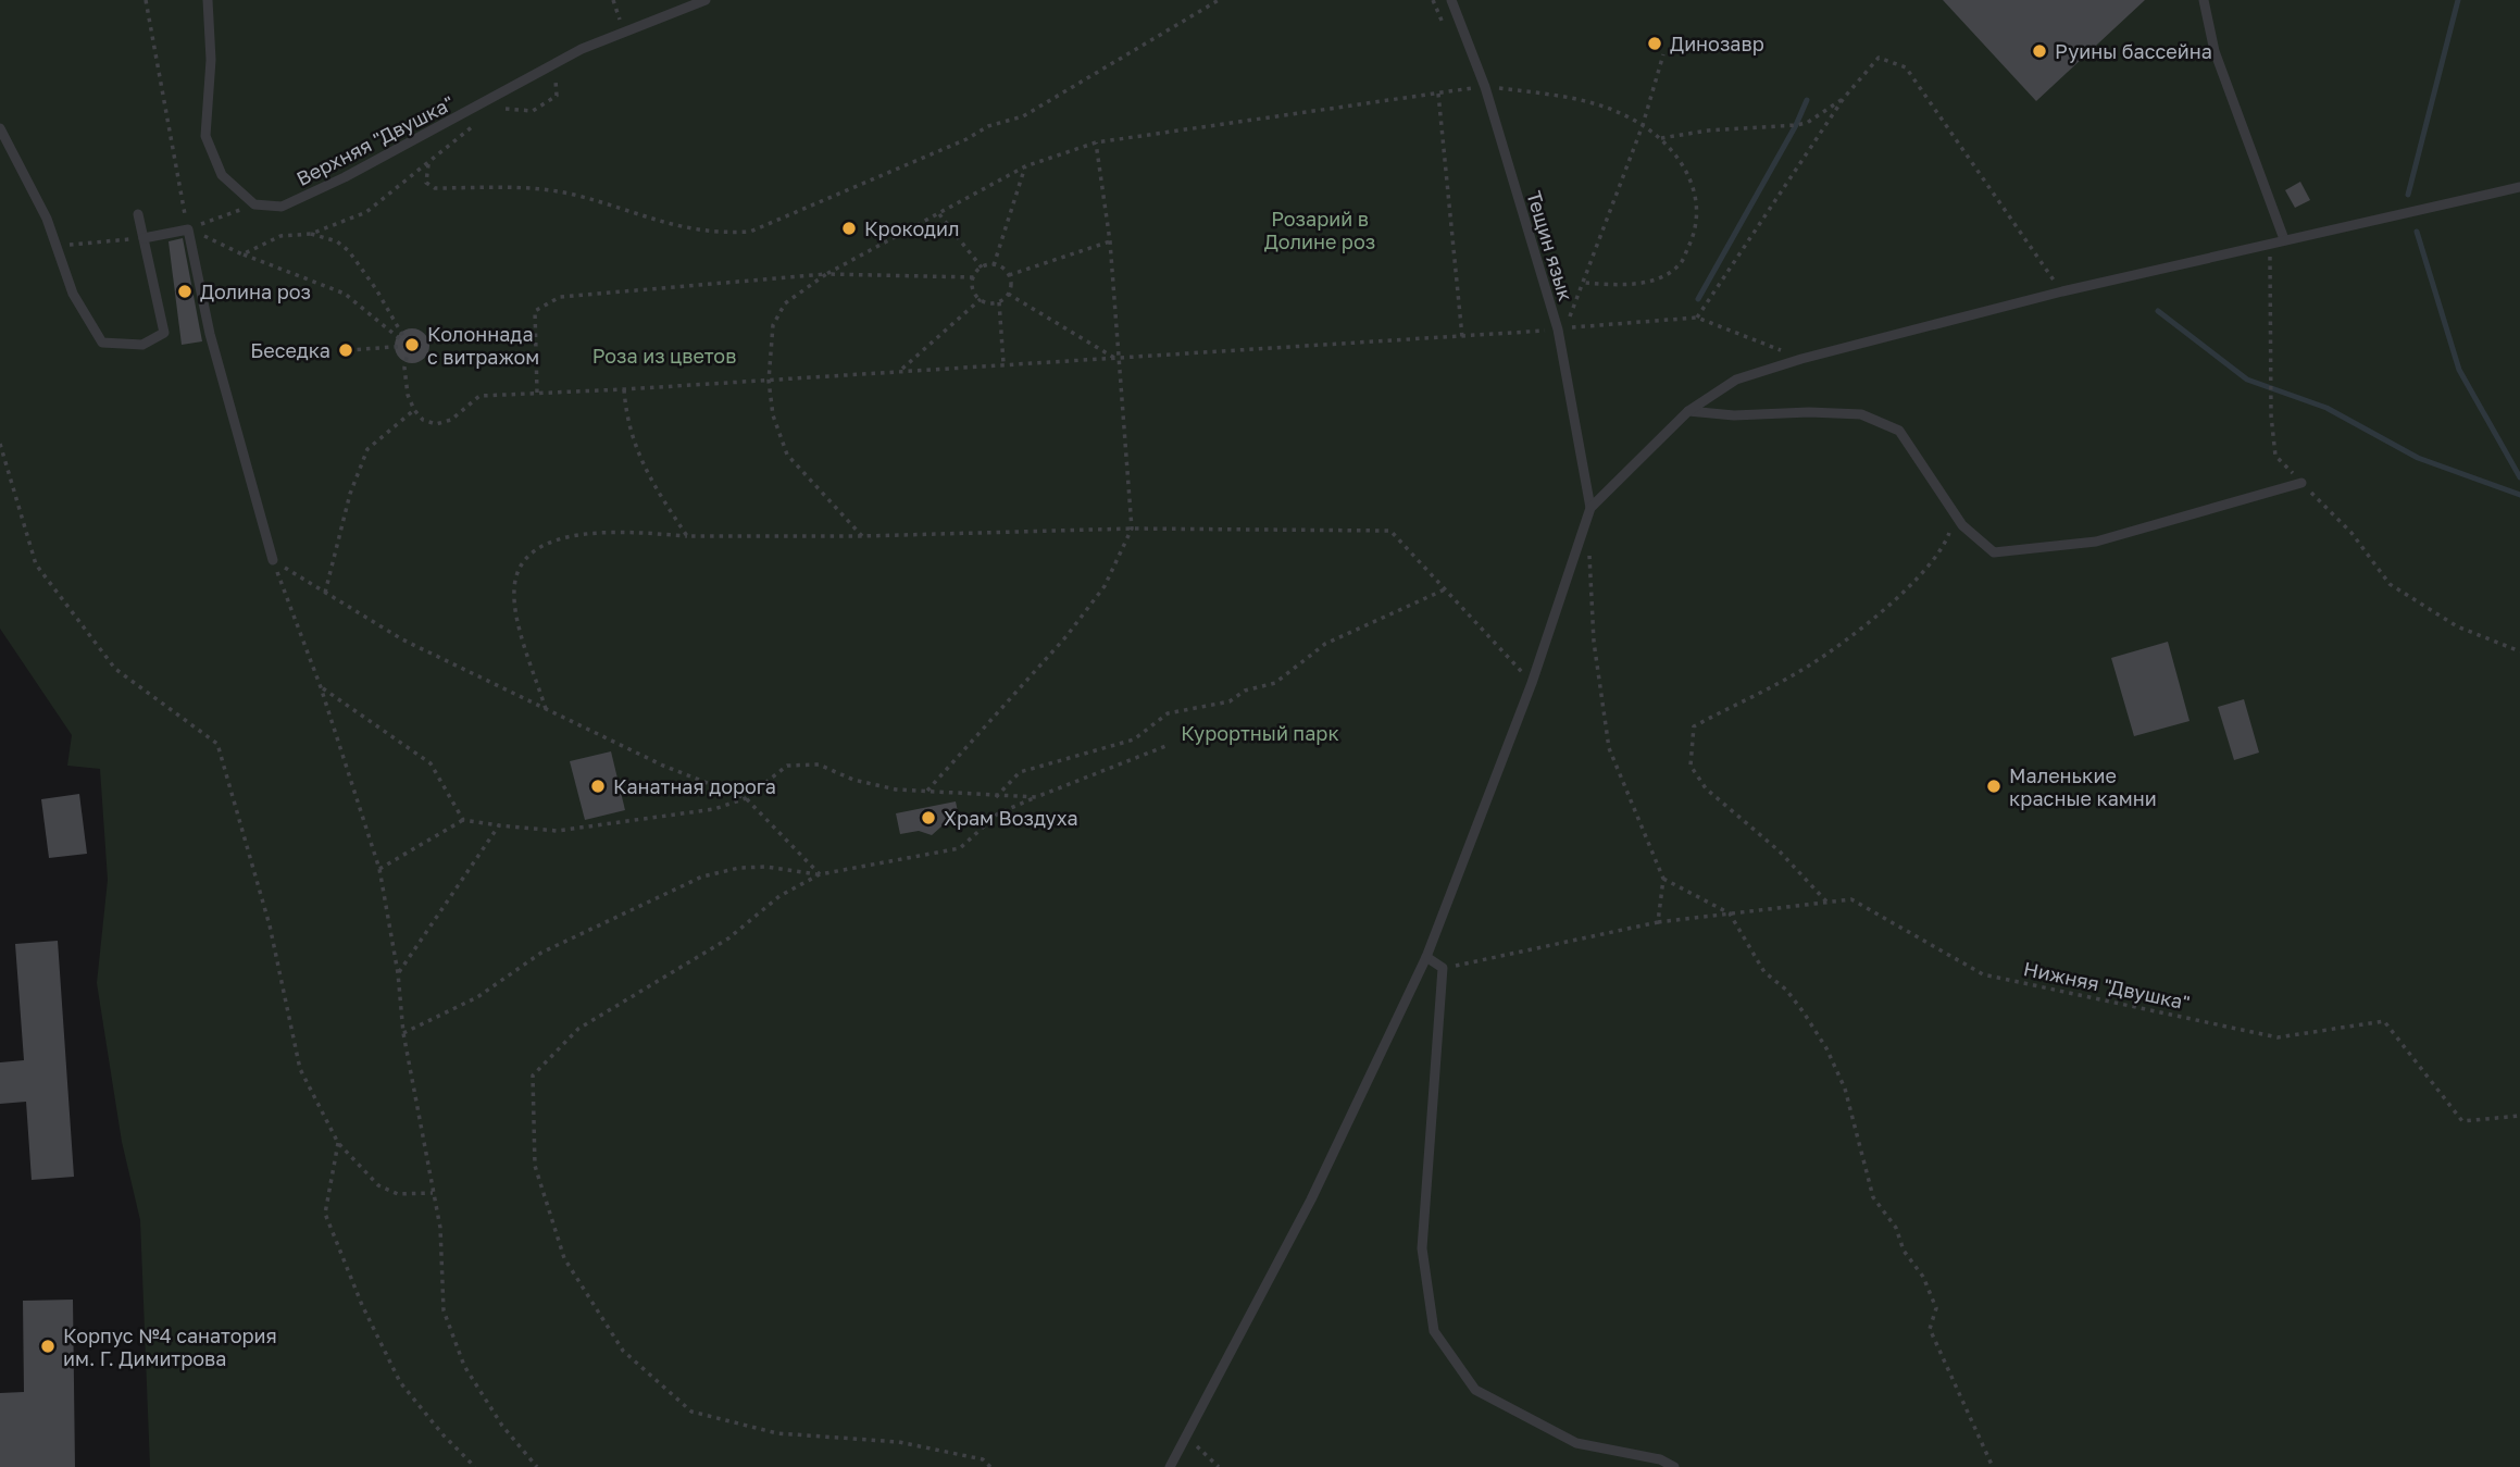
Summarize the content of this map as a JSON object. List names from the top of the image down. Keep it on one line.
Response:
{"streets":{"lane":["Верхняя \"Двушка\"","Тещин язык"],"path":["Нижняя \"Двушка\""]},"parks":["Розарий в Долине роз","Роза из цветов","Курортный парк"],"places":["Динозавр","Руины бассейна","Крокодил","Долина роз","Колоннада с витражом","Беседка","Канатная дорога","Маленькие красные камни","Храм Воздуха","Корпус №4 санатория им. Г. Димитрова"]}
